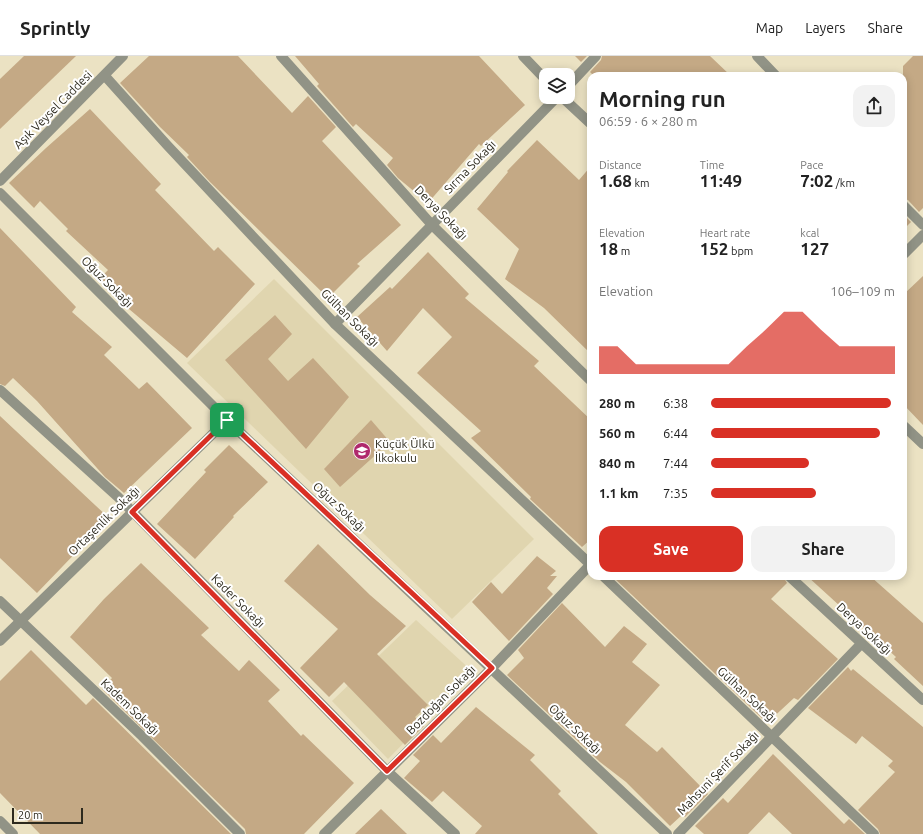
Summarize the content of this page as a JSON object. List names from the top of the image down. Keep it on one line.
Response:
{"streets":{"street":["Aşık Veysel Caddesi","Sırma Sokağı","Derya Sokağı","Oğuz Sokağı","Gülhan Sokağı","Ortaşenlik Sokağı","Kader Sokağı","Bozdoğan Sokağı","Kadem Sokağı","Mahsuni Şerif Sokağı"]},"crossings":[["Aşık Veysel Caddesi","Gülhan Sokağı"],["Sırma Sokağı","Derya Sokağı"],["Sırma Sokağı","Gülhan Sokağı"],["Derya Sokağı","Mahsuni Şerif Sokağı"],["Oğuz Sokağı","Ortaşenlik Sokağı"],["Oğuz Sokağı","Bozdoğan Sokağı"],["Gülhan Sokağı","Mahsuni Şerif Sokağı"],["Ortaşenlik Sokağı","Kader Sokağı"],["Ortaşenlik Sokağı","Kadem Sokağı"],["Kader Sokağı","Bozdoğan Sokağı"]],"places":{"school or university":["Küçük Ülkü İlkokulu"]},"scale_bar":"20 m","page":{"header":"Sprintly","nav":["Map","Layers","Share"],"heading":["Morning run","06:59 · 6 × 280 m"],"stats":[["Distance","1.68 km"],["Time","11:49"],["Pace","7:02 /km"],["Elevation","18 m"],["Heart rate","152 bpm"],["kcal","127"]],"chart":["Elevation","106–109 m"],"list":[{"name":"280 m","note":"6:38"},{"name":"560 m","note":"6:44"},{"name":"840 m","note":"7:44"},{"name":"1.1 km","note":"7:35"}],"buttons":["Save","Share"],"scale":"20 m"}}
